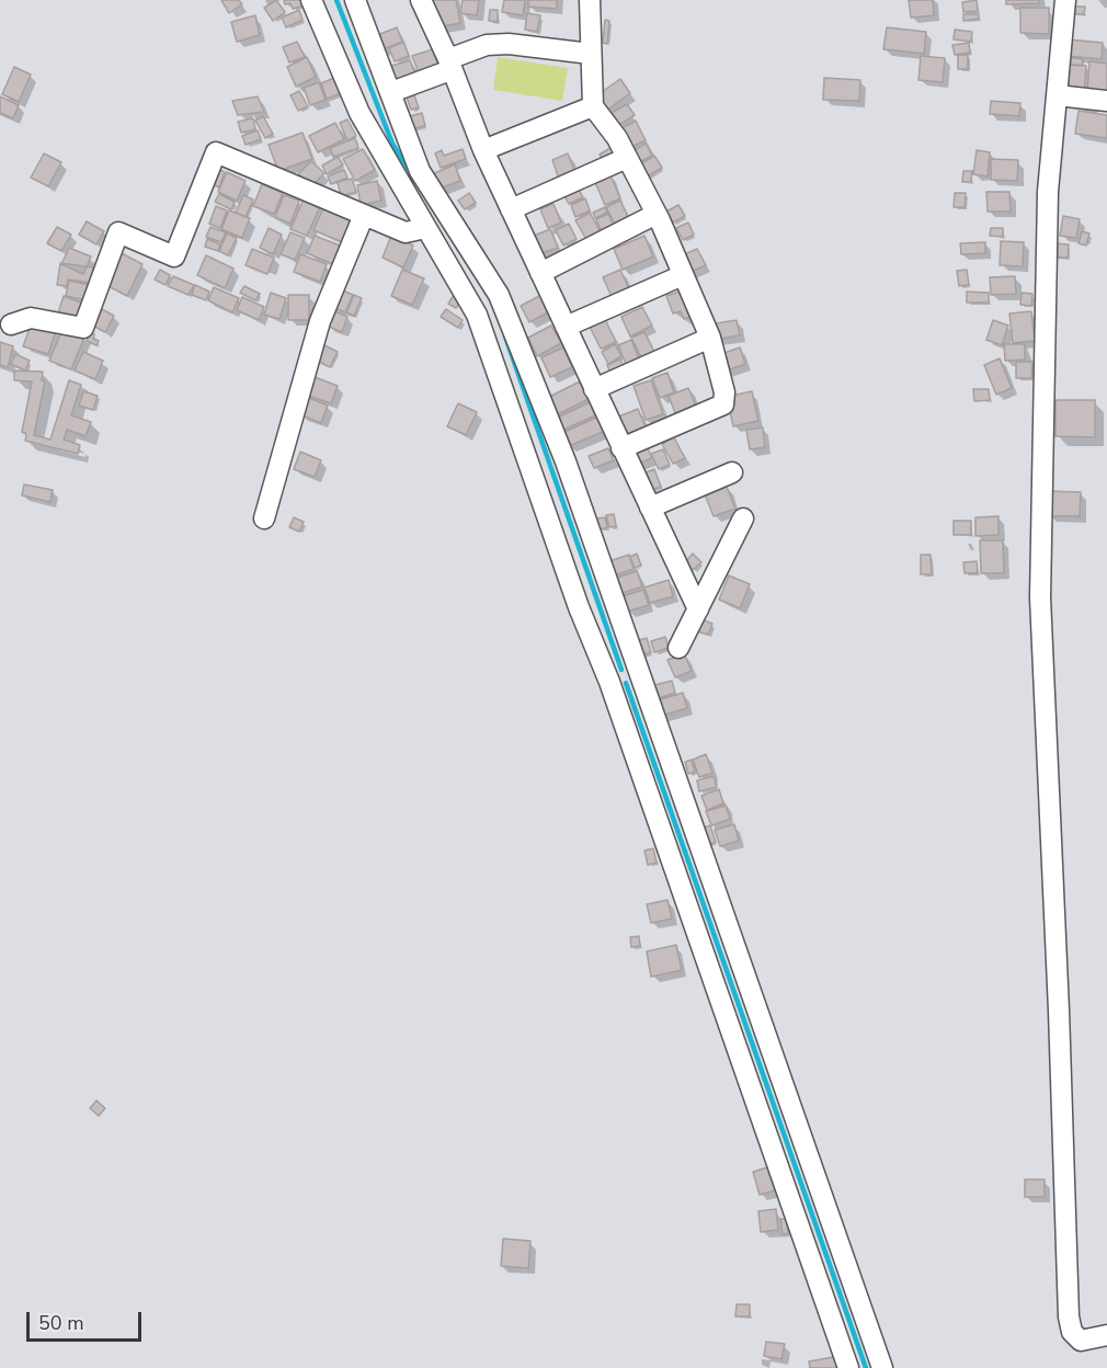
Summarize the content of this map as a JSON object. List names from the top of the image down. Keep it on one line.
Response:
{"scale_bar":"50 m"}
